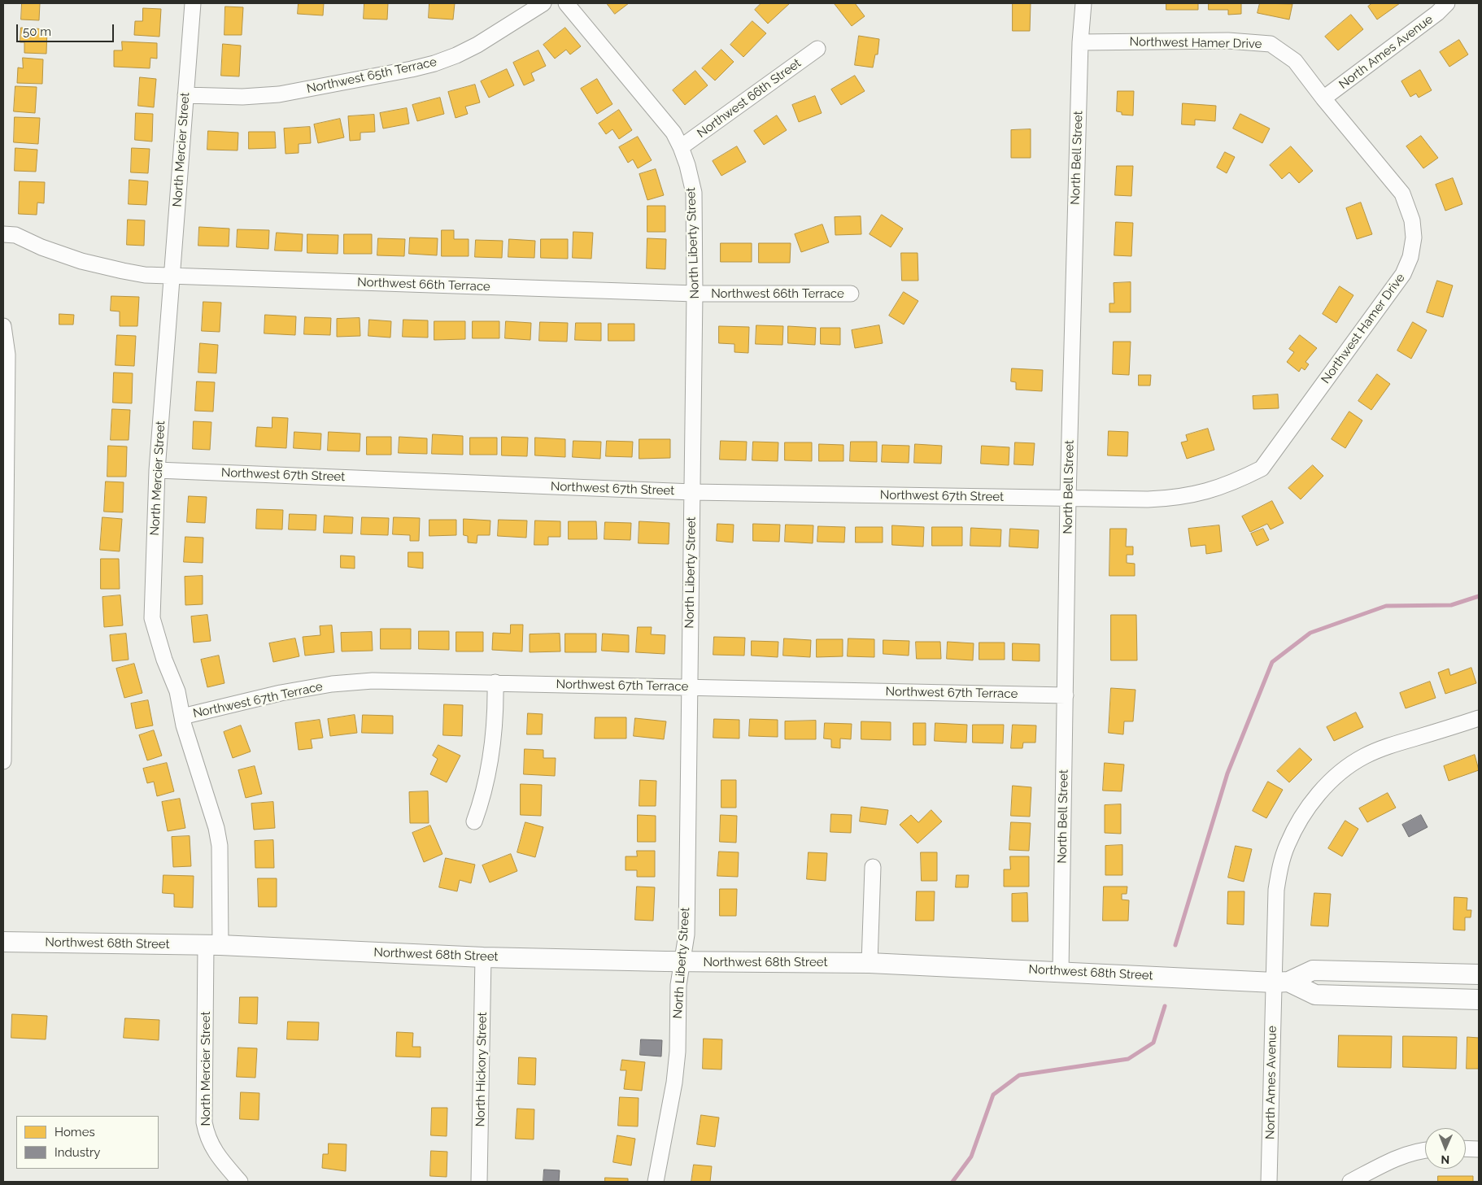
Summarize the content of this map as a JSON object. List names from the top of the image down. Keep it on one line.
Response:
{"streets":{"main road":["Northwest 68th Street"],"street":["Northwest Hamer Drive","North Ames Avenue","Northwest 65th Terrace","Northwest 66th Street","North Mercier Street","North Bell Street","North Liberty Street","Northwest 66th Terrace","Northwest 67th Street","Northwest 67th Terrace","North Hickory Street"]},"crossings":[["Northwest Hamer Drive","North Ames Avenue"],["Northwest Hamer Drive","North Bell Street"],["Northwest Hamer Drive","Northwest 67th Street"],["North Ames Avenue","Northwest 68th Street"],["Northwest 65th Terrace","North Mercier Street"],["Northwest 66th Street","North Liberty Street"],["North Mercier Street","Northwest 66th Terrace"],["North Mercier Street","Northwest 67th Street"],["North Mercier Street","Northwest 67th Terrace"],["North Mercier Street","Northwest 68th Street"],["North Bell Street","Northwest 67th Street"],["North Bell Street","Northwest 67th Terrace"],["North Bell Street","Northwest 68th Street"],["North Liberty Street","Northwest 66th Terrace"],["North Liberty Street","Northwest 67th Street"],["North Liberty Street","Northwest 67th Terrace"],["North Liberty Street","Northwest 68th Street"],["Northwest 68th Street","North Hickory Street"]],"legend":["Homes","Industry"],"scale_bar":"50 m","north":"bottom"}
